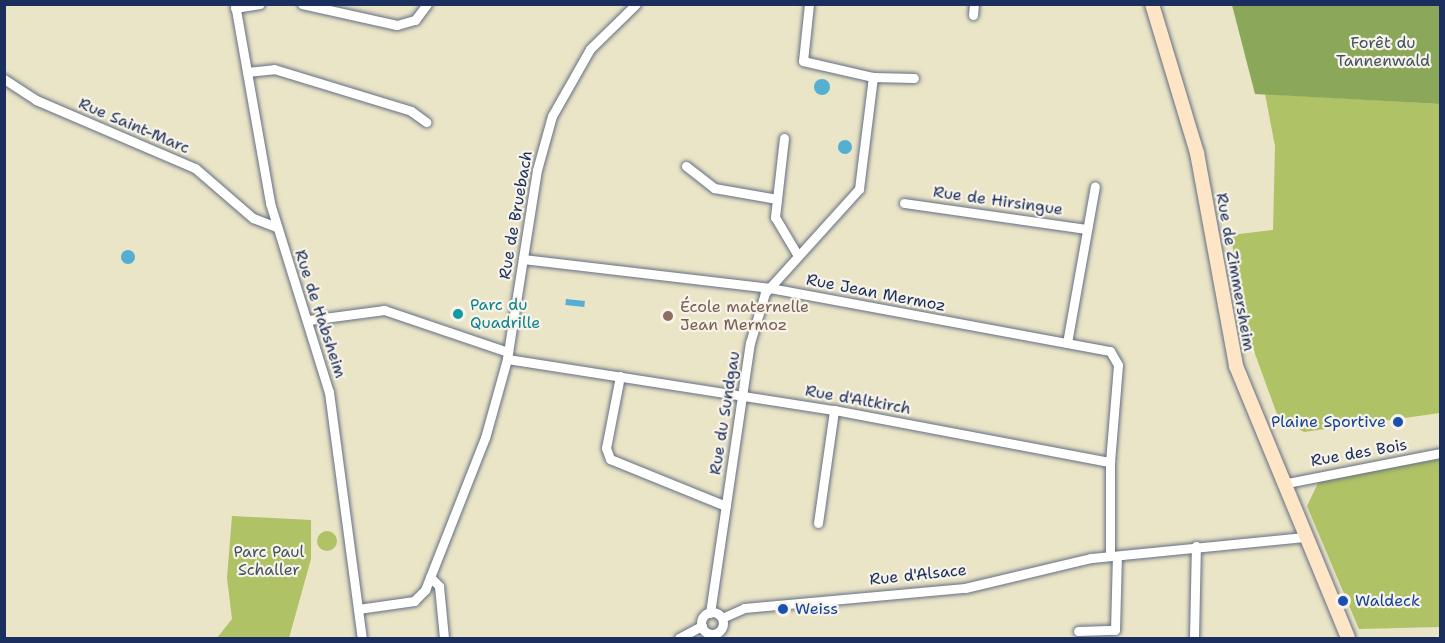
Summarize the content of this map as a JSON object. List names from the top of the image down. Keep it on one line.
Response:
{"streets":{"main road":["Rue de Zimmersheim"],"street":["Rue Saint-Marc","Rue de Hirsingue","Rue de Bruebach","Rue Jean Mermoz","Rue de Habsheim","Rue d'Altkirch","Rue du Sundgau","Rue des Bois","Rue d'Alsace"]},"crossings":[["Rue Saint-Marc","Rue de Habsheim"],["Rue de Bruebach","Rue Jean Mermoz"],["Rue de Bruebach","Rue de Habsheim"],["Rue de Bruebach","Rue d'Altkirch"],["Rue de Zimmersheim","Rue des Bois"],["Rue de Zimmersheim","Rue d'Alsace"],["Rue Jean Mermoz","Rue d'Altkirch"],["Rue Jean Mermoz","Rue du Sundgau"],["Rue de Habsheim","Rue d'Altkirch"],["Rue d'Altkirch","Rue du Sundgau"]],"parks":["Forêt du Tannenwald","Parc Paul Schaller"],"places":["Parc du Quadrille","École maternelle Jean Mermoz","Plaine Sportive","Waldeck","Weiss"]}
